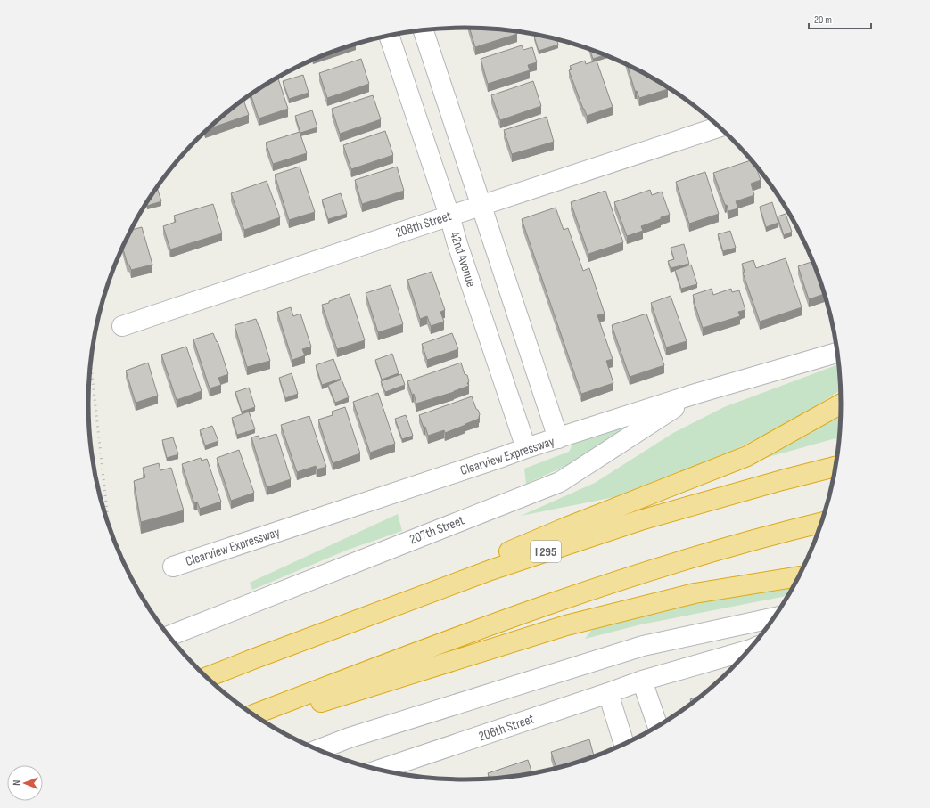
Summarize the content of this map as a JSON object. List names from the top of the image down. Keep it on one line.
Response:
{"streets":{"highway":["I 295"],"street":["208th Street","42nd Avenue","Clearview Expressway","207th Street","206th Street"]},"crossings":[["208th Street","42nd Avenue"],["42nd Avenue","Clearview Expressway"],["Clearview Expressway","207th Street"]],"scale_bar":"20 m","north":"left"}
